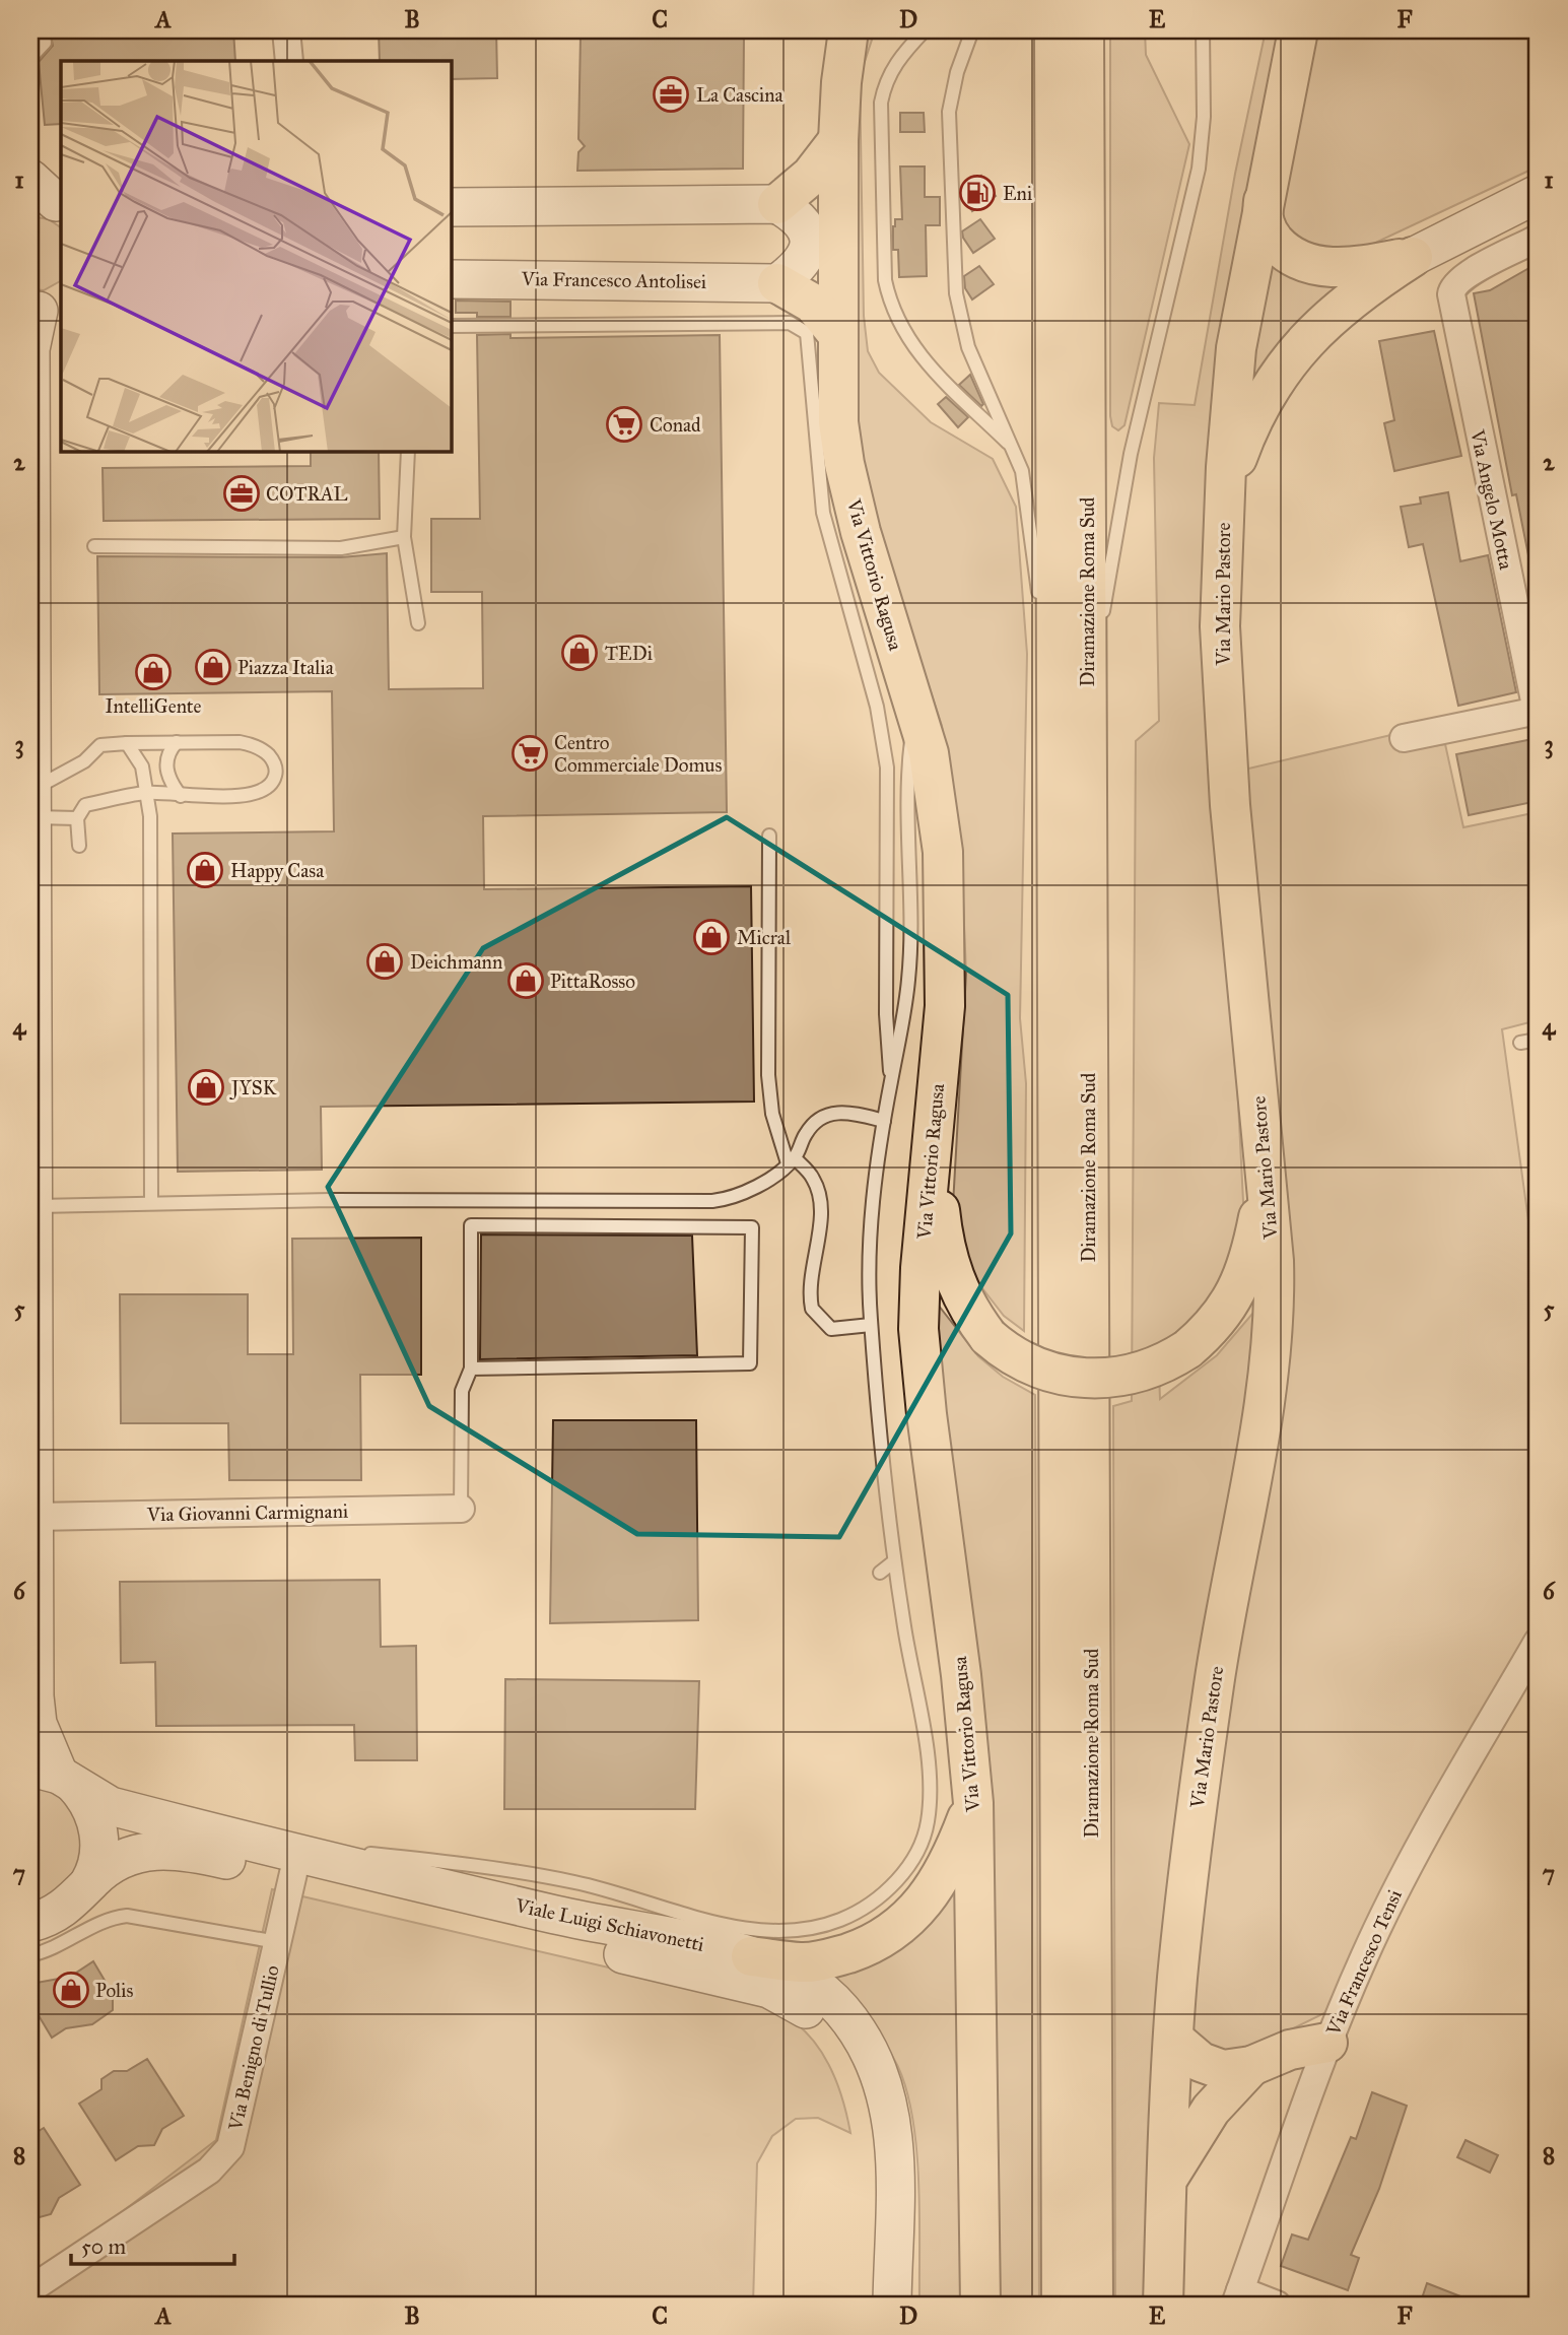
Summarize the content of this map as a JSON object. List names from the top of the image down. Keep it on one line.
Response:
{"streets":{"highway":["Via Vittorio Ragusa","Diramazione Roma Sud","Via Mario Pastore"],"street":["Via Francesco Antolisei","Via Angelo Motta","Via Giovanni Carmignani","Viale Luigi Schiavonetti","Via Francesco Tensi","Via Benigno di Tullio"]},"crossings":[["Viale Luigi Schiavonetti","Via Benigno di Tullio"]],"places":{"office":["La Cascina","COTRAL"],"fuel station":["Eni"],"supermarket":["Conad","Centro Commerciale Domus"],"shop":["TEDi","Piazza Italia","IntelliGente","Happy Casa","Micral","Deichmann","PittaRosso","JYSK","Polis"]},"scale_bar":"50 m","grid":{"columns":["A","B","C","D","E","F"],"rows":["1","2","3","4","5","6","7","8"]}}
